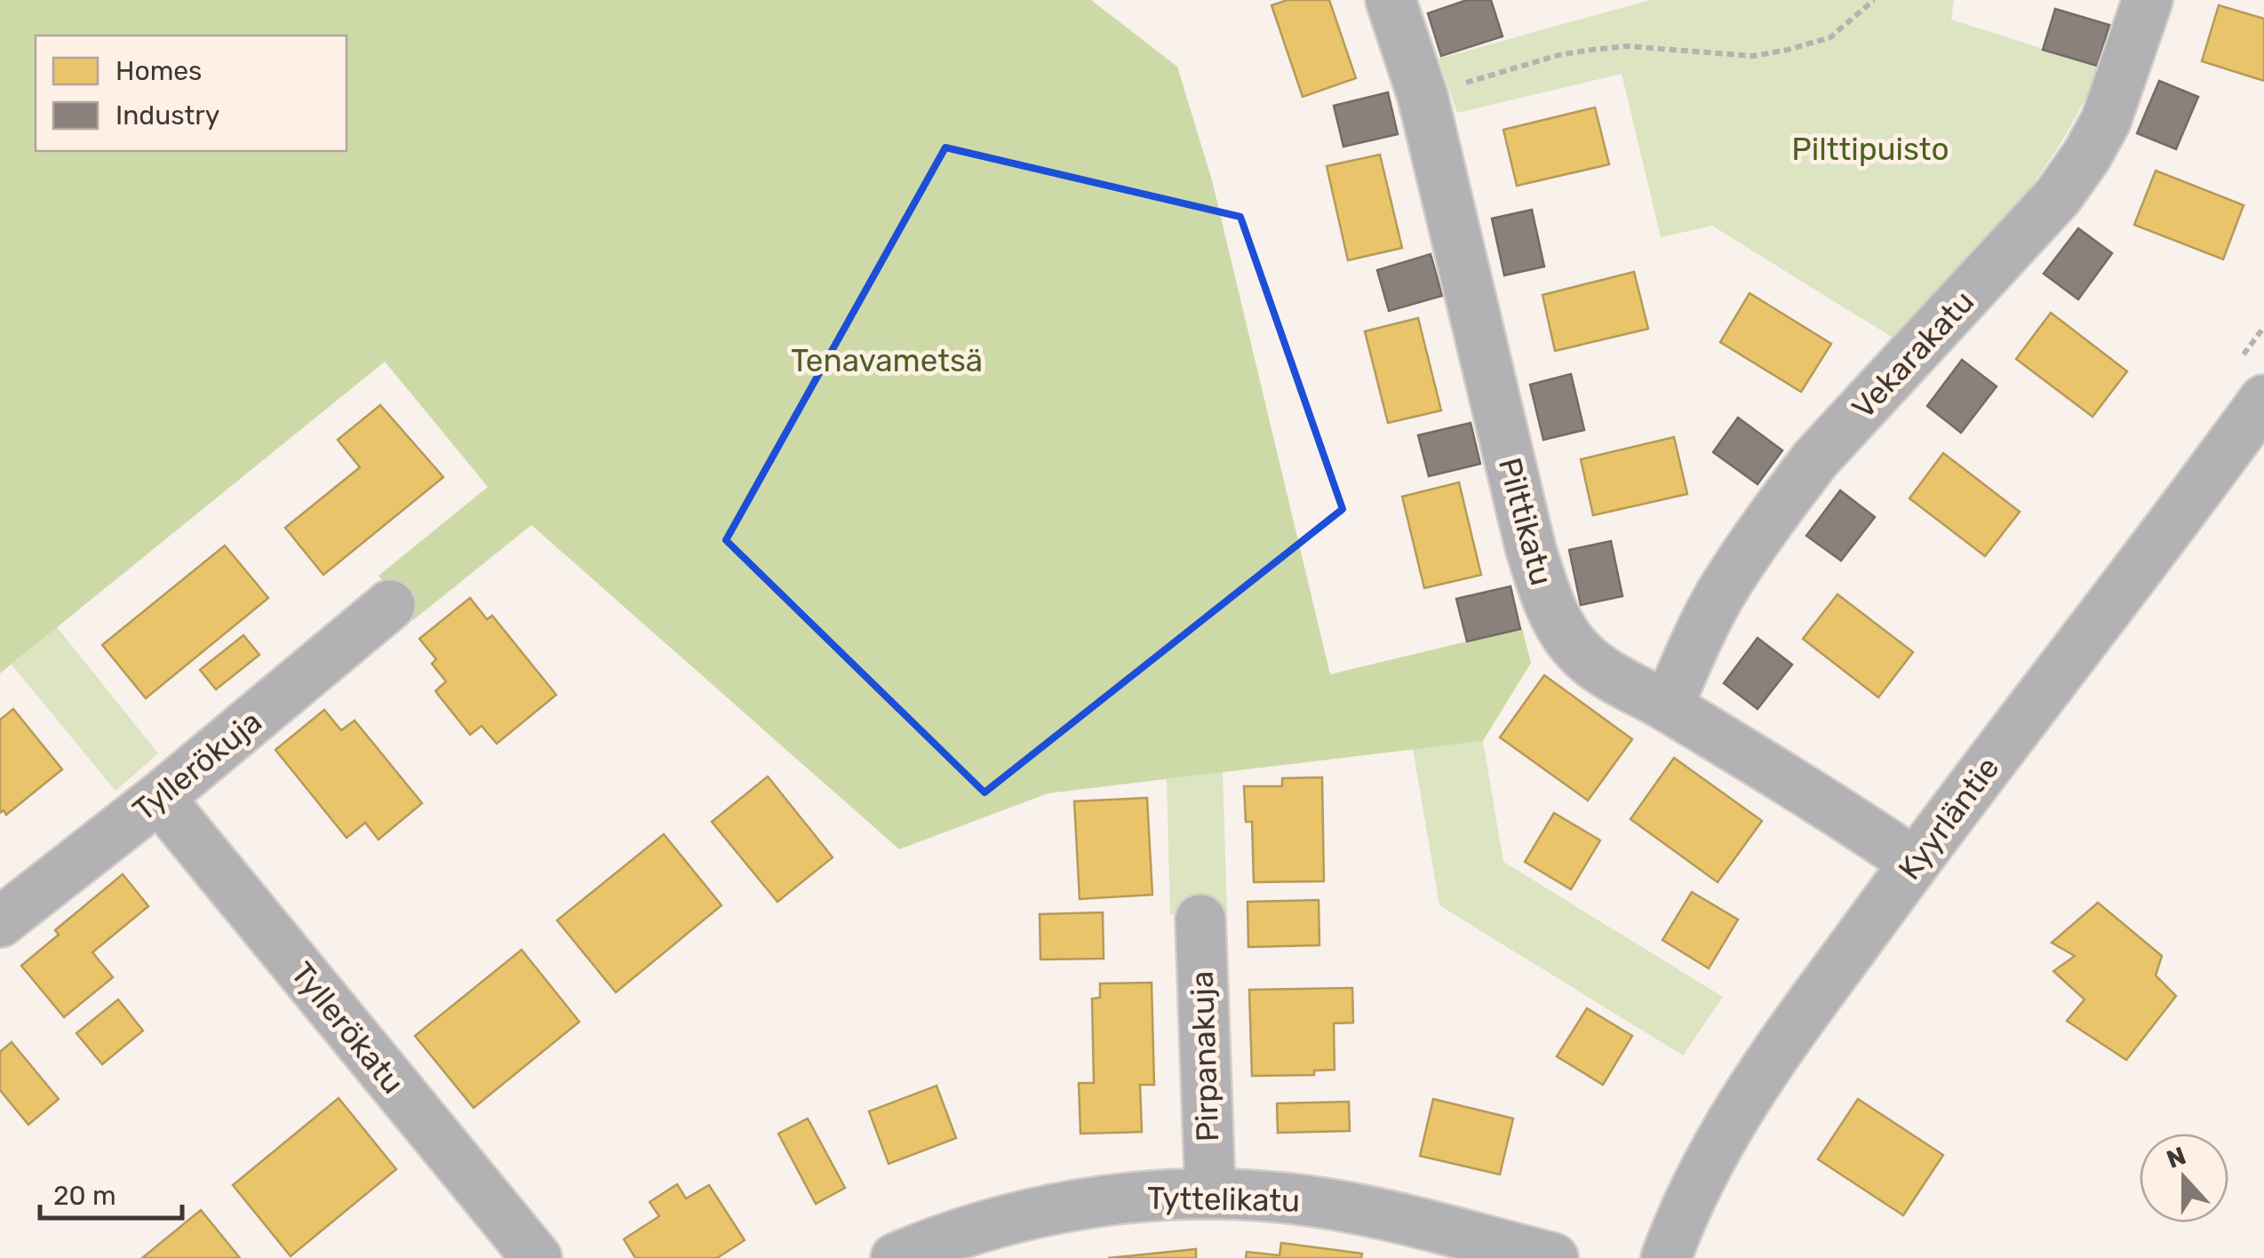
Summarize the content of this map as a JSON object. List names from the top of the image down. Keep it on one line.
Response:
{"streets":{"street":["Vekarakatu","Pilttikatu","Tyllerökuja","Kyyrläntie","Tyllerökatu","Pirpanakuja","Tyttelikatu"]},"crossings":[["Vekarakatu","Pilttikatu"],["Pilttikatu","Kyyrläntie"],["Tyllerökuja","Tyllerökatu"],["Pirpanakuja","Tyttelikatu"]],"parks":["Pilttipuisto","Tenavametsä"],"legend":["Homes","Industry"],"scale_bar":"20 m","north":"top"}
